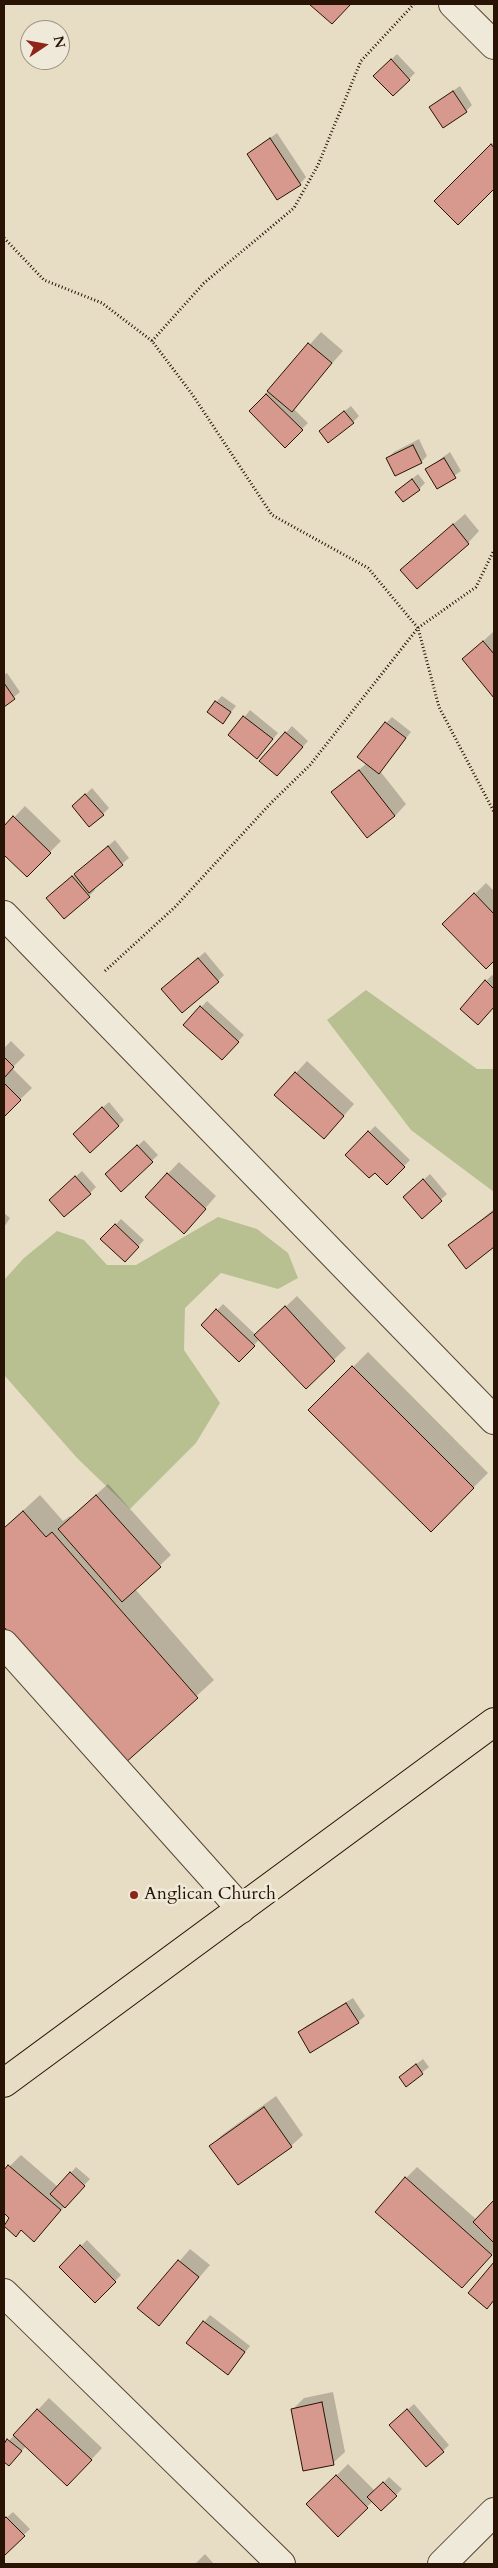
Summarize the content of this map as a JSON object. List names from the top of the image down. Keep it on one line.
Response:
{"places":["Anglican Church"],"north":"right"}
